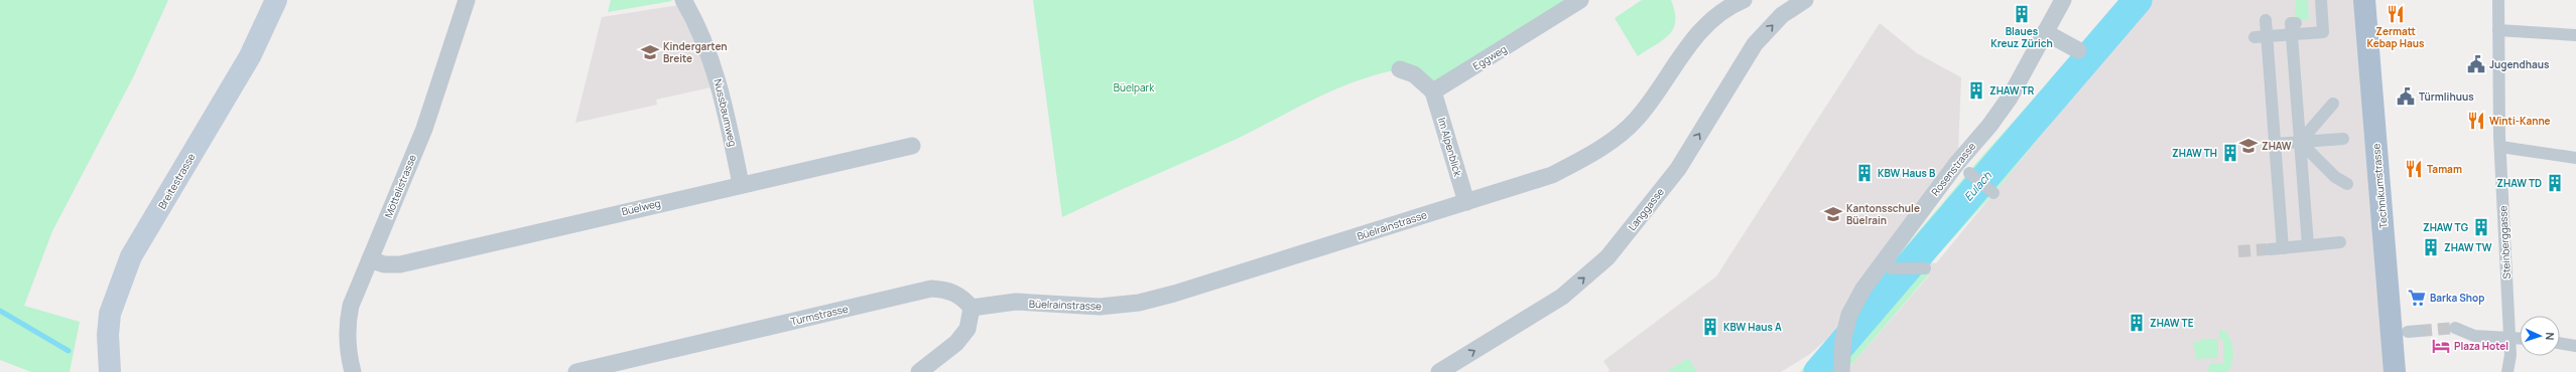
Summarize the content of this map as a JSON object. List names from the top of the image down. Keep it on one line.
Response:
{"streets":{"main road":["Breitestrasse","Technikumstrasse"],"street":["Eggweg","Nussbaumweg","Im Alpenblick","Rosenstrasse","Möttelistrasse","Büelweg","Langgasse","Büelrainstrasse","Steinberggasse","Turmstrasse"]},"crossings":[["Eggweg","Im Alpenblick"],["Nussbaumweg","Büelweg"],["Im Alpenblick","Büelrainstrasse"],["Möttelistrasse","Büelweg"],["Büelrainstrasse","Turmstrasse"]],"one_way":["Langgasse"],"water":["Eulach"],"parks":["Büelpark"],"places":{"building":["Blaues Kreuz Zürich","ZHAW TR","ZHAW TH","KBW Haus B","ZHAW TD","ZHAW TG","ZHAW TW","ZHAW TE","KBW Haus A"],"restaurant":["Zermatt Kebap Haus","Winti-Kanne","Tamam"],"school or university":["Kindergarten Breite","ZHAW","Kantonsschule Büelrain"],"public building":["Jugendhaus","Türmlihuus"],"supermarket":["Barka Shop"],"hotel":["Plaza Hotel"]},"north":"right"}
